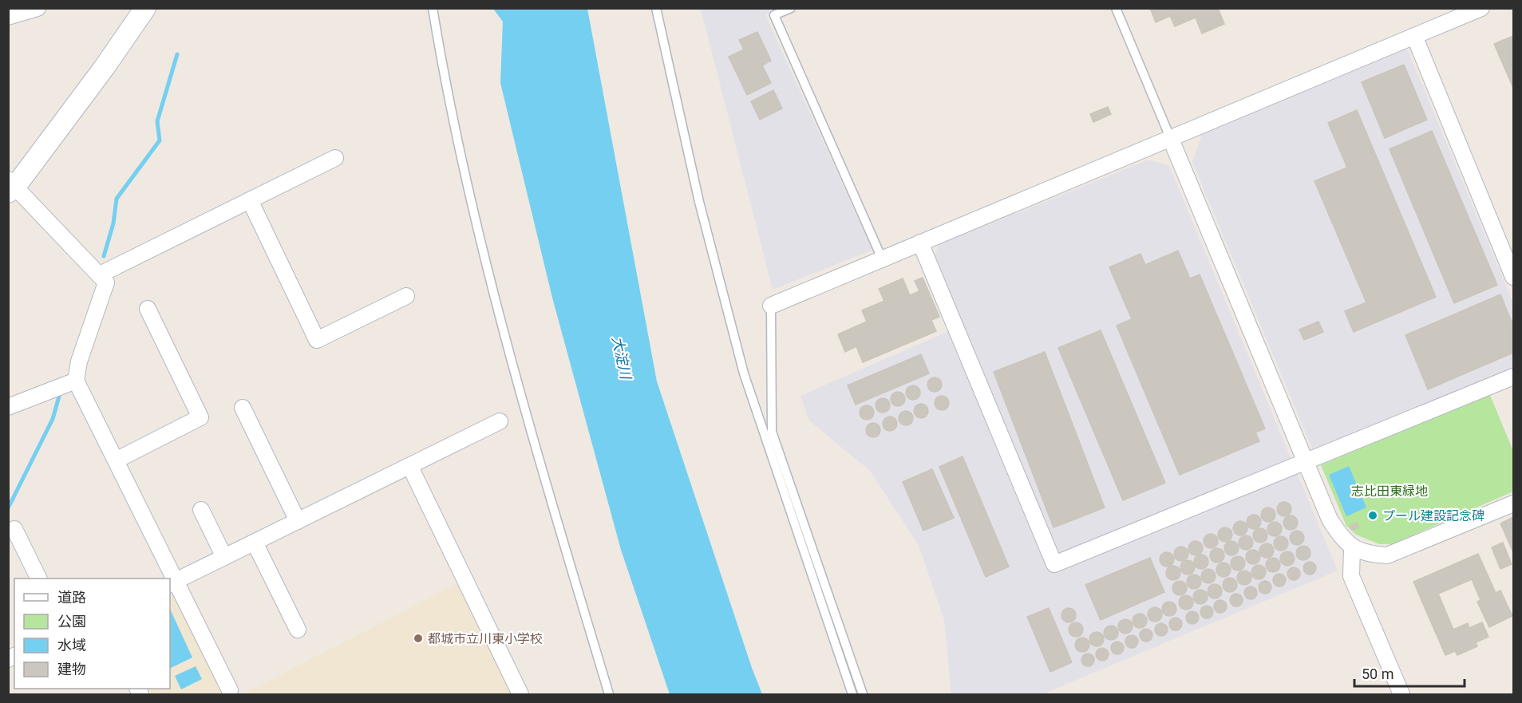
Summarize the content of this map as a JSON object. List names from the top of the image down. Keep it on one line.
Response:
{"water":["大淀川"],"parks":["志比田東緑地"],"places":["プール建設記念碑","都城市立川東小学校"],"legend":["道路","公園","水域","建物"],"scale_bar":"50 m"}
